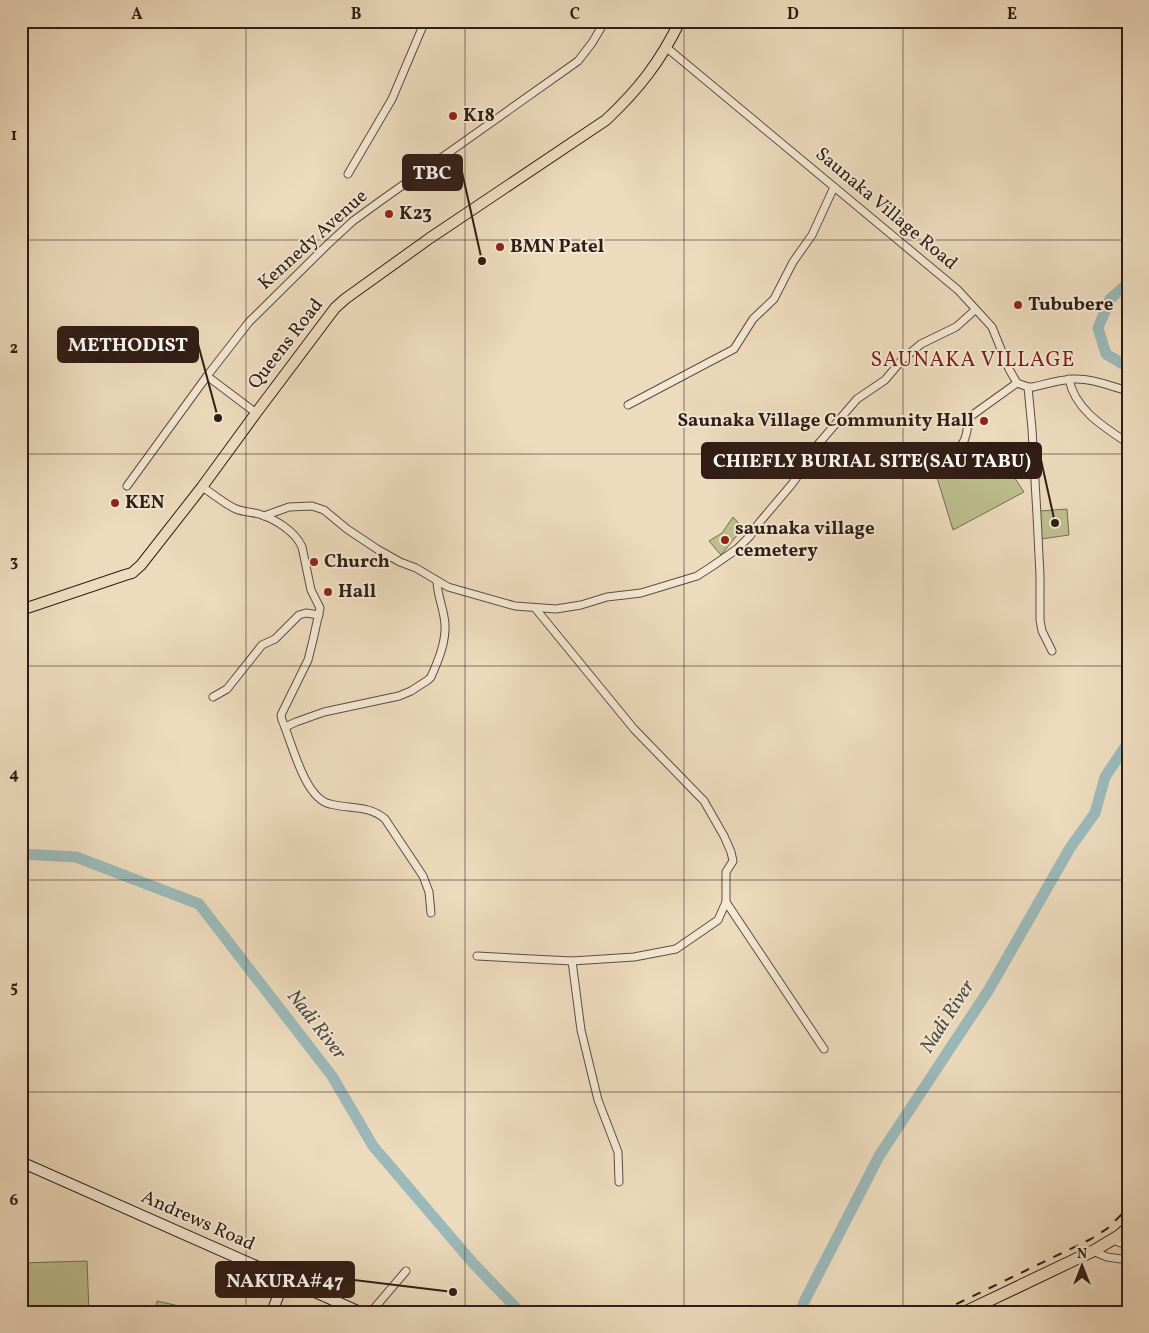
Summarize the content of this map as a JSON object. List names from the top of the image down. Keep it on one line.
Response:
{"streets":{"main road":["Queens Road","Andrews Road"],"street":["Saunaka Village Road","Kennedy Avenue"]},"crossings":[["Saunaka Village Road","Queens Road"]],"districts":["SAUNAKA VILLAGE"],"water":["Nadi River"],"places":["K18","K23","BMN Patel","TBC","Tububere","METHODIST","Saunaka Village Community Hall","KEN","CHIEFLY BURIAL SITE(SAU TABU)","saunaka village cemetery","Church","Hall","NAKURA#47"],"north":"top","grid":{"columns":["A","B","C","D","E"],"rows":["1","2","3","4","5","6"]}}
